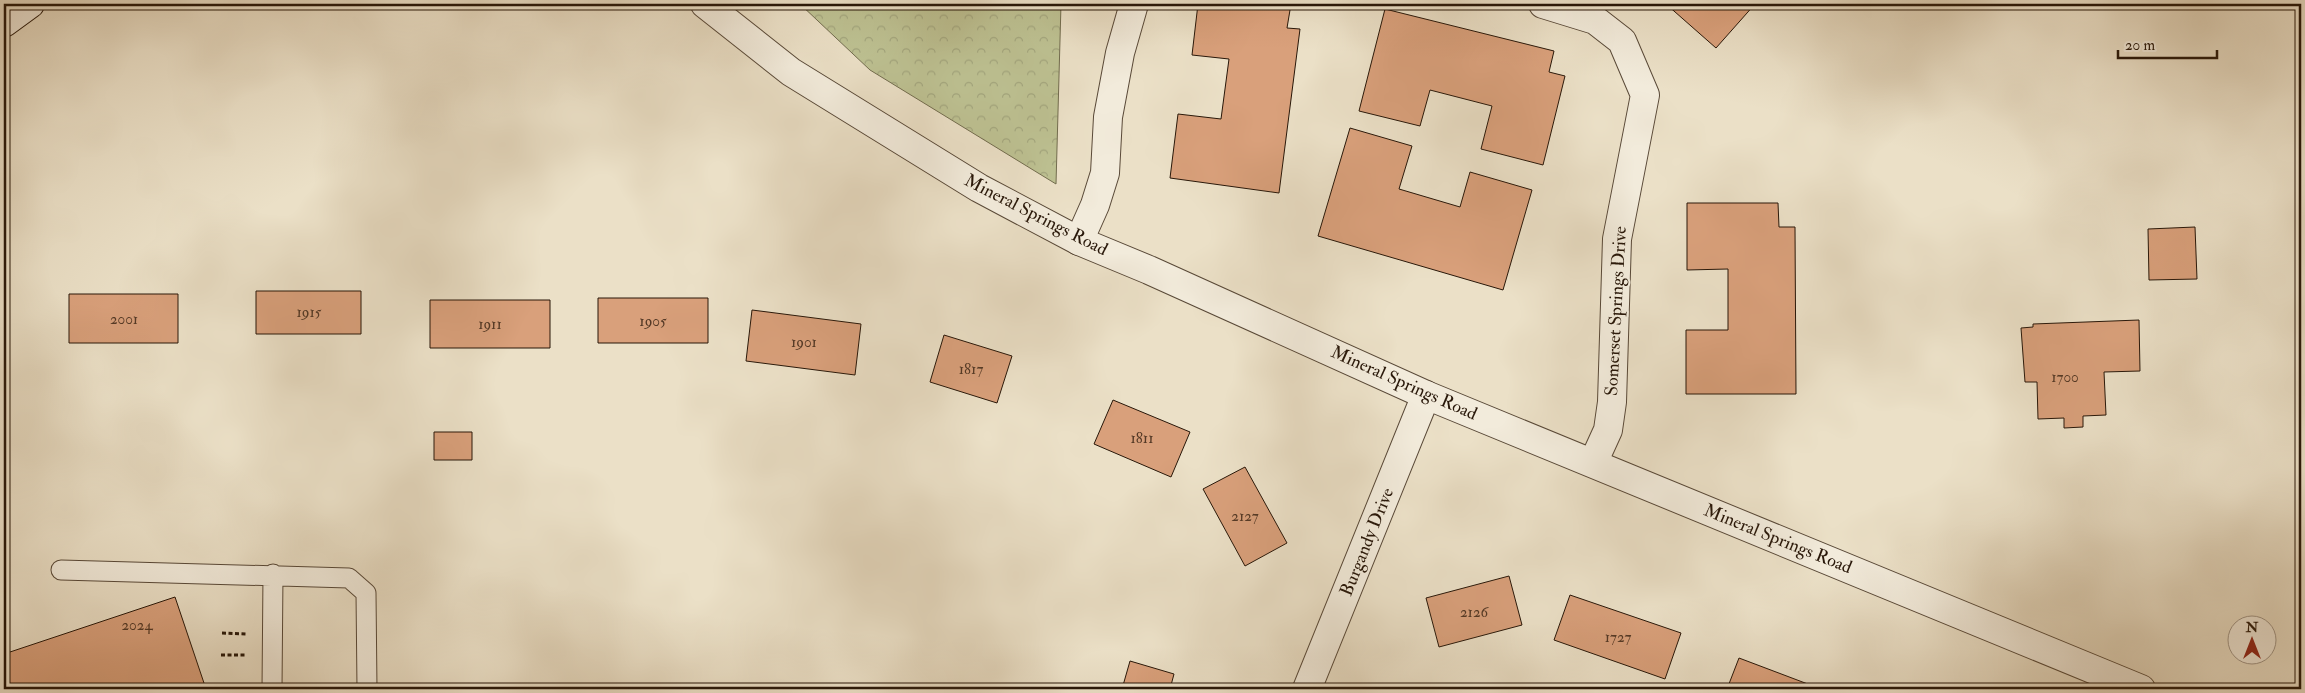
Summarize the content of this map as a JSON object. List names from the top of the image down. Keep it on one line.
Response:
{"streets":{"street":["Mineral Springs Road","Somerset Springs Drive","Burgandy Drive"]},"crossings":[["Mineral Springs Road","Somerset Springs Drive"],["Mineral Springs Road","Burgandy Drive"]],"house_numbers":["1915","2001","1905","1911","1901","1817","1700","1811","2127","2126","2024","1727"],"scale_bar":"20 m","north":"top"}
